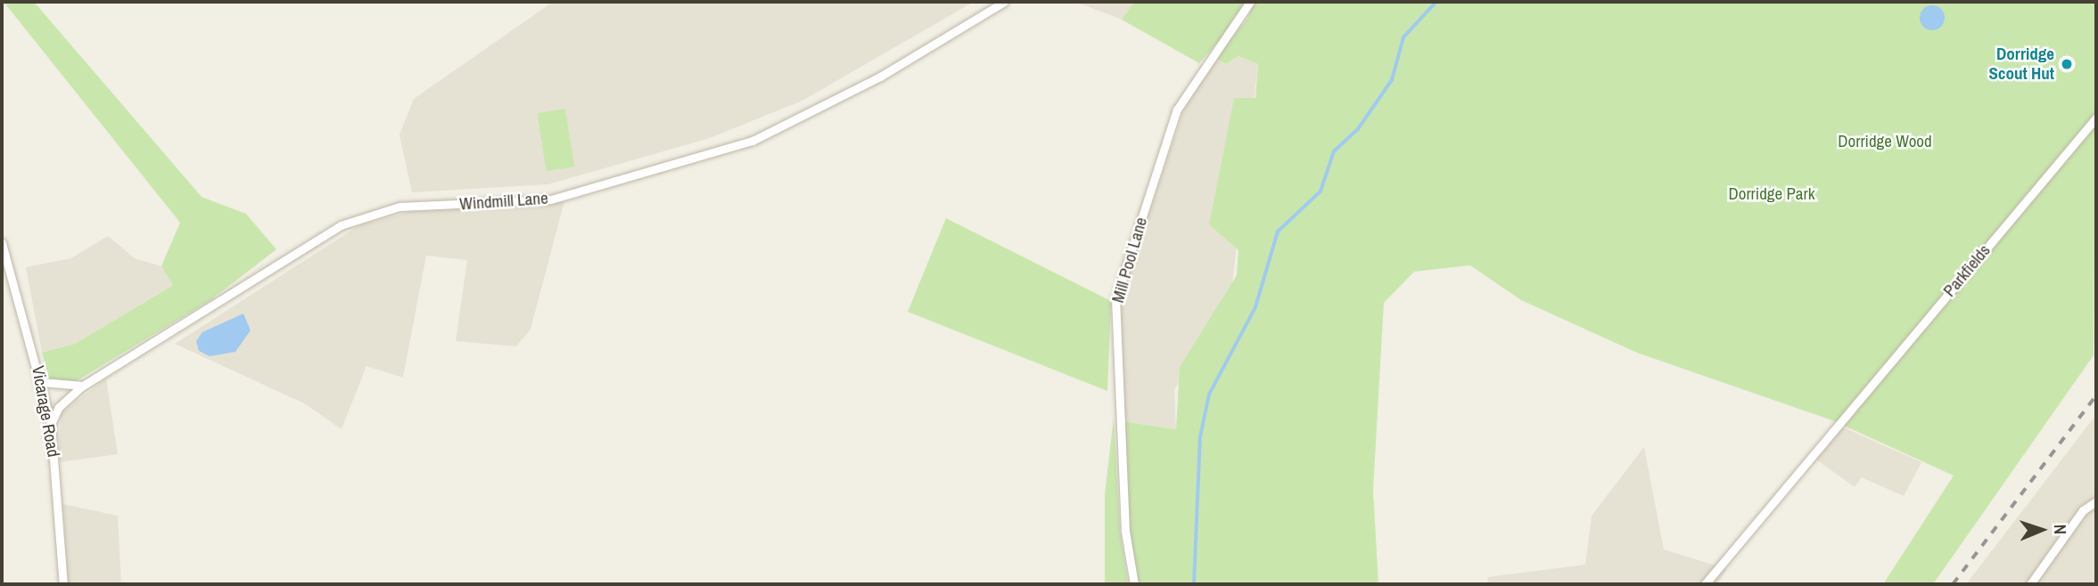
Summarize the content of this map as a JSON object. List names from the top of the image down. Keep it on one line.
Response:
{"streets":{"street":["Windmill Lane","Mill Pool Lane","Parkfields","Vicarage Road"]},"crossings":[["Windmill Lane","Vicarage Road"]],"parks":["Dorridge Wood","Dorridge Park"],"places":["Dorridge Scout Hut"],"north":"right"}
